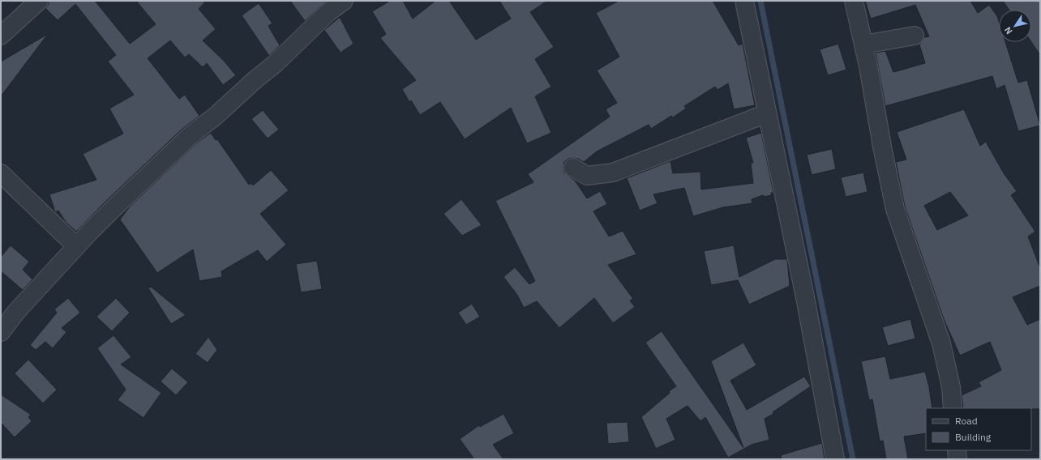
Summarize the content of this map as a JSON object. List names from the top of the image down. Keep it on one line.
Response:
{"legend":["Road","Building"],"north":"bottom left"}
